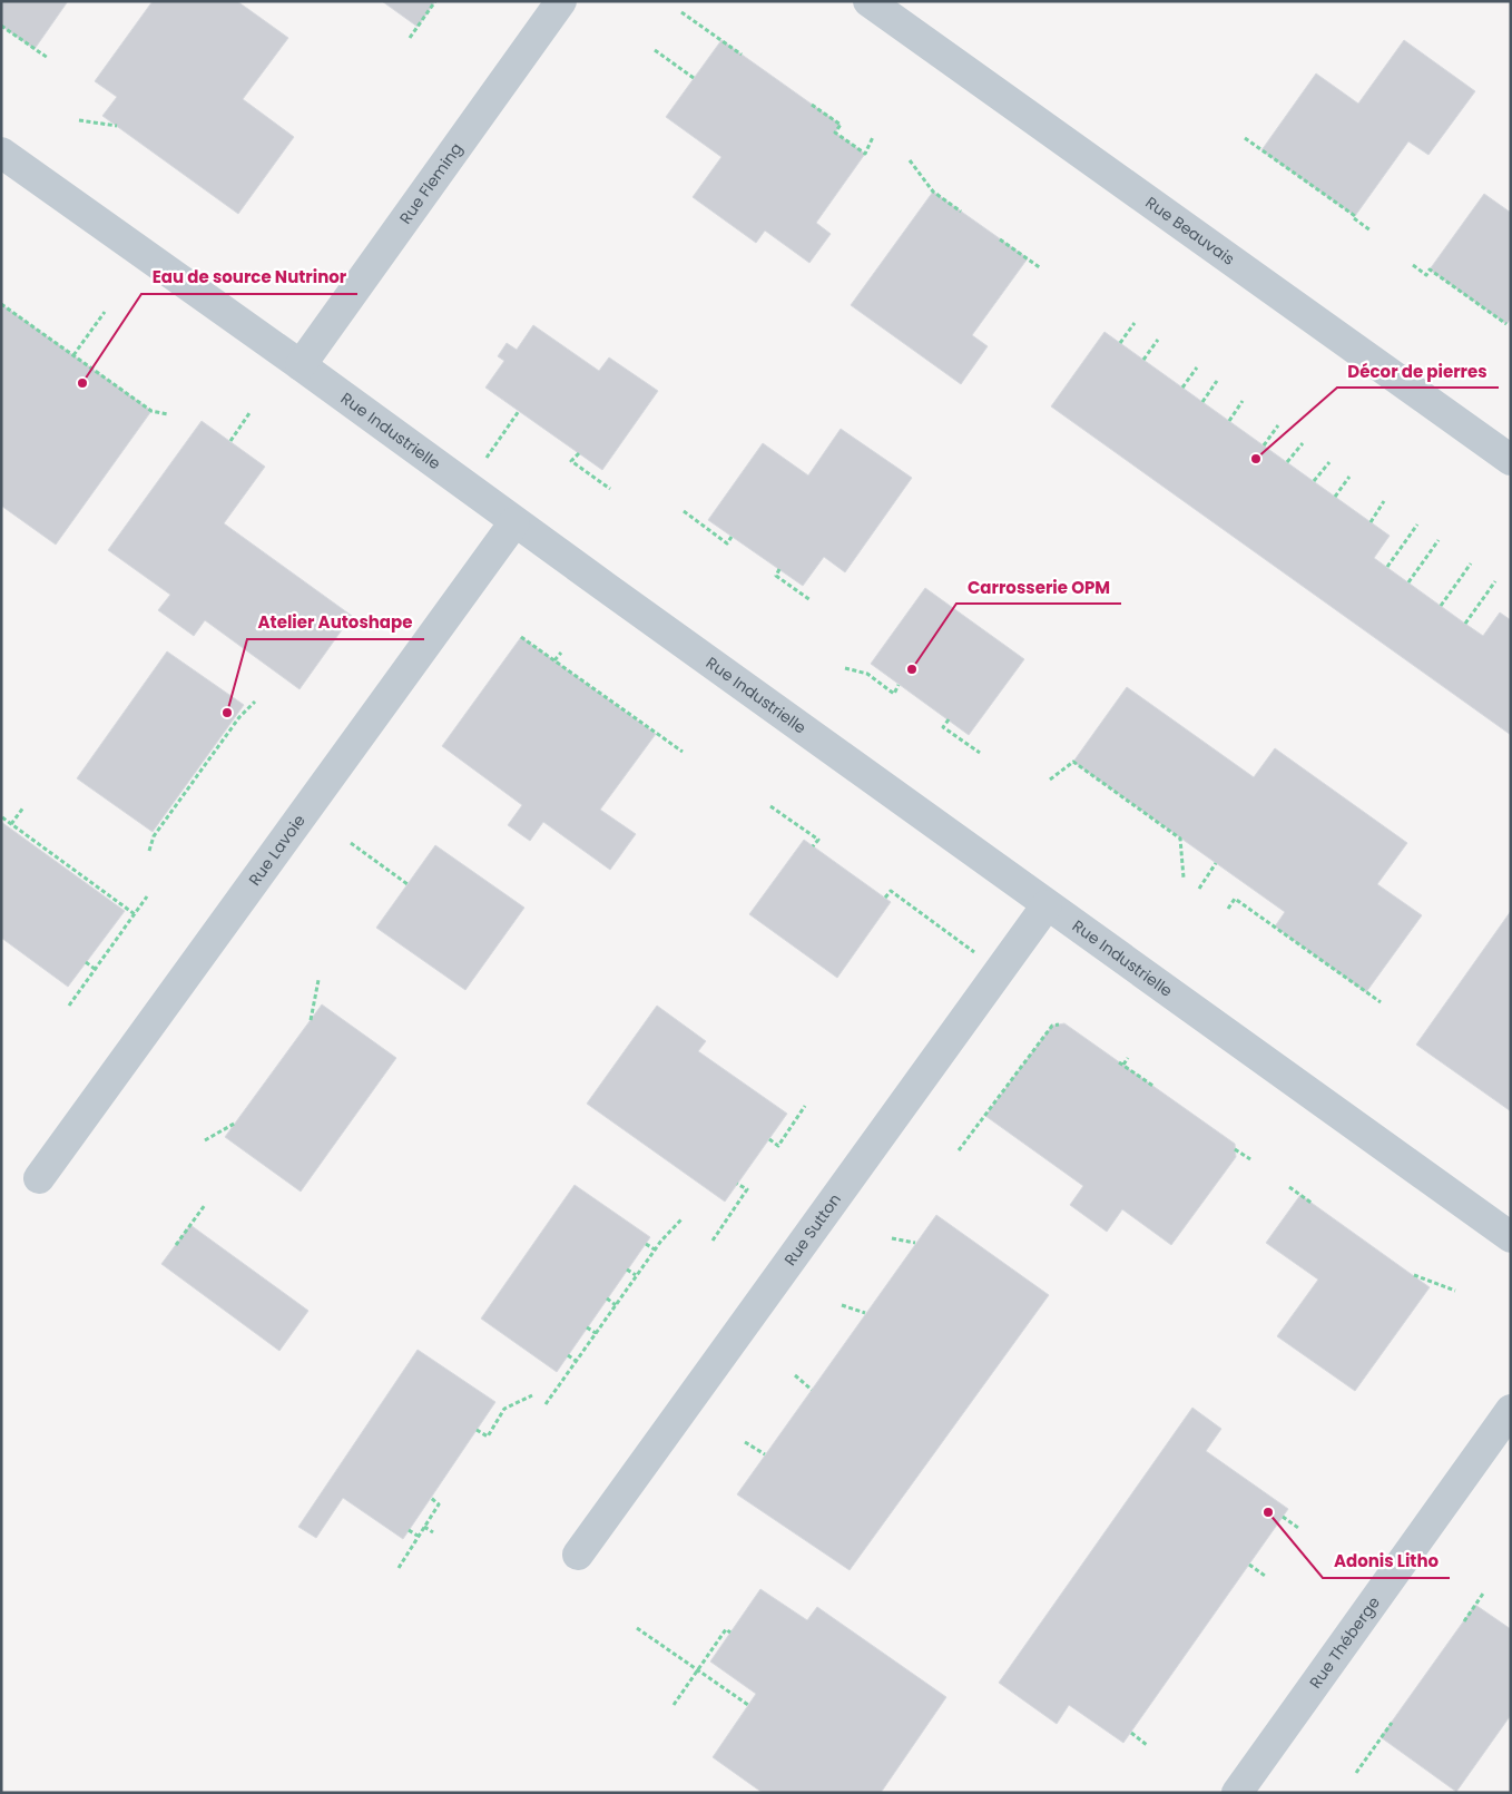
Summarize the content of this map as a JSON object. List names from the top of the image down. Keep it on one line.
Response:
{"streets":{"street":["Rue Fleming","Rue Beauvais","Rue Industrielle","Rue Lavoie","Rue Sutton","Rue Théberge"]},"crossings":[["Rue Fleming","Rue Industrielle"],["Rue Industrielle","Rue Lavoie"],["Rue Industrielle","Rue Sutton"]],"places":["Eau de source Nutrinor","Décor de pierres","Carrosserie OPM","Atelier Autoshape","Adonis Litho"]}
